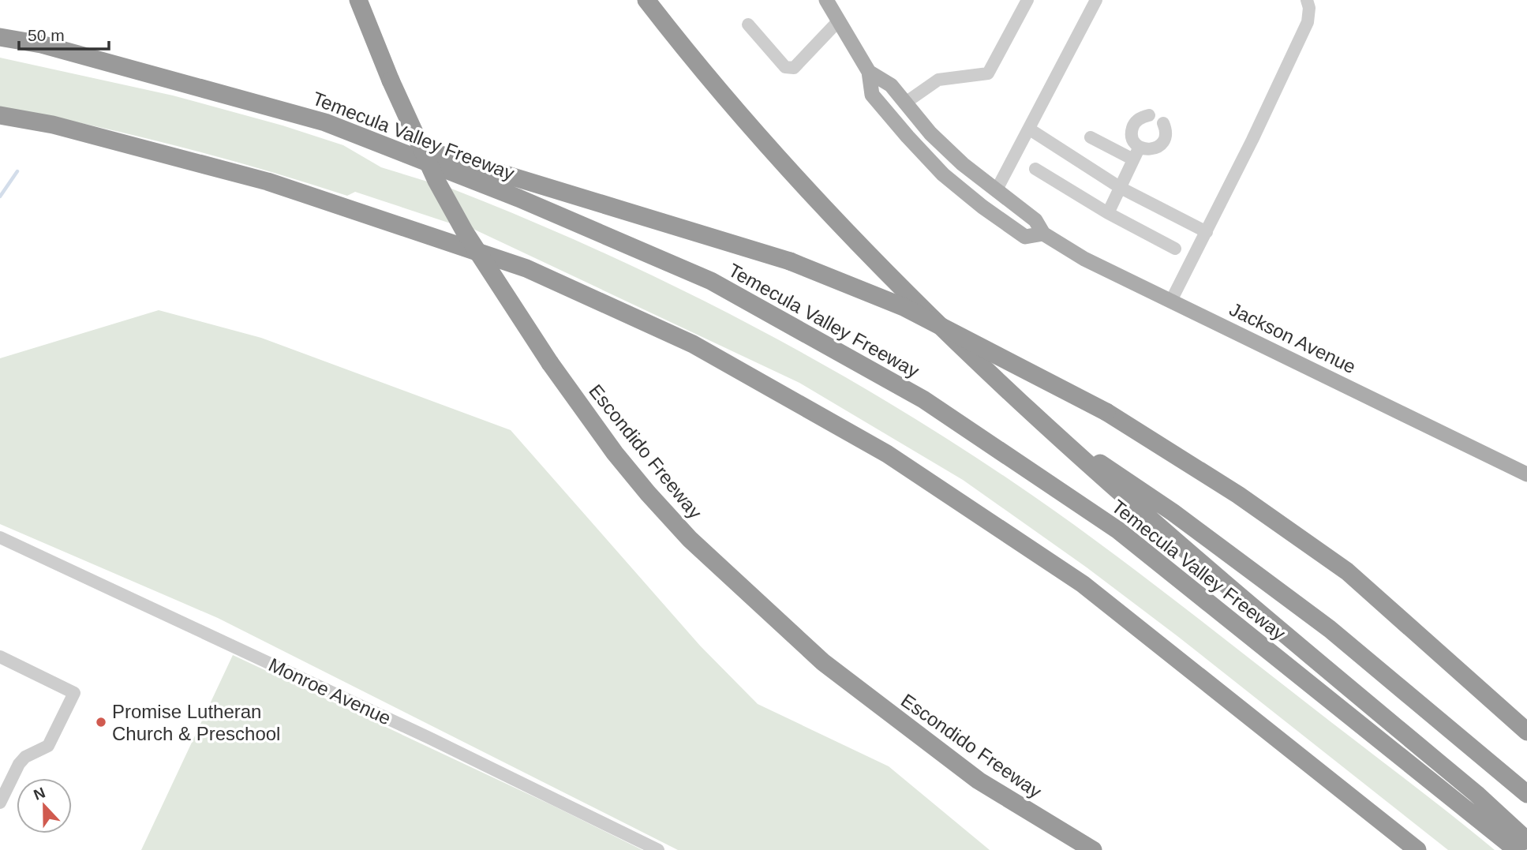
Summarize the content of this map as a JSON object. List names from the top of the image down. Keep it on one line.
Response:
{"streets":{"highway":["Temecula Valley Freeway","Escondido Freeway"],"main road":["Jackson Avenue"],"street":["Monroe Avenue"]},"places":["Promise Lutheran Church & Preschool"],"scale_bar":"50 m","north":"top"}
